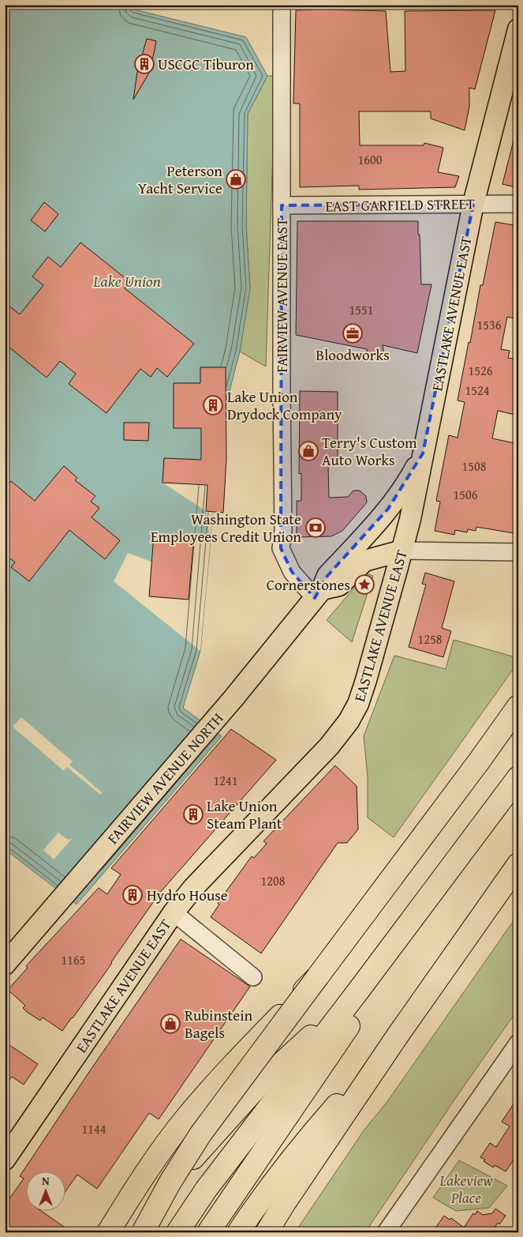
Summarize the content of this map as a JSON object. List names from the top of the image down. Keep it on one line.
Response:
{"streets":{"main road":["EASTLAKE AVENUE EAST","FAIRVIEW AVENUE NORTH"],"street":["EAST GARFIELD STREET","FAIRVIEW AVENUE EAST"]},"crossings":[["EAST GARFIELD STREET","FAIRVIEW AVENUE EAST"],["EAST GARFIELD STREET","EASTLAKE AVENUE EAST"],["FAIRVIEW AVENUE EAST","FAIRVIEW AVENUE NORTH"],["EASTLAKE AVENUE EAST","FAIRVIEW AVENUE NORTH"]],"water":["Lake Union"],"parks":["Lakeview Place"],"places":{"building":["USCGC Tiburon","Lake Union Drydock Company","Lake Union Steam Plant","Hydro House"],"shop":["Peterson Yacht Service","Terry's Custom Auto Works","Rubinstein Bagels"],"office":["Bloodworks"],"bank":["Washington State Employees Credit Union"],"place":["Cornerstones"]},"house_numbers":["1600","1551","1536","1526","1524","1508","1506","1258","1241","1208","1165","1144"],"north":"top"}
